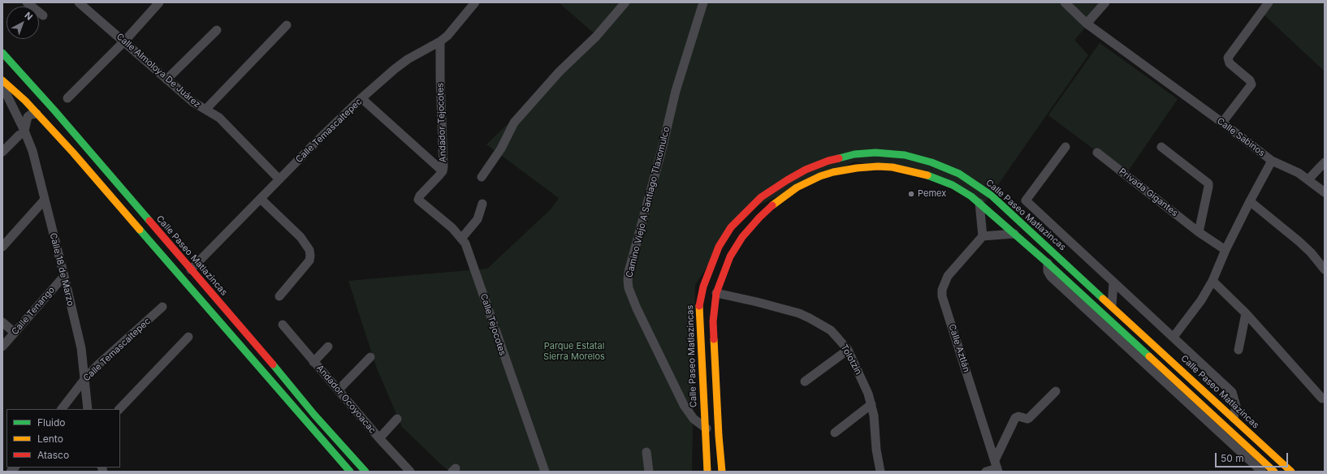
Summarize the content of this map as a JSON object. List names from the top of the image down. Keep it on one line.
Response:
{"streets":{"highway":["Calle Paseo Matlazincas"],"street":["Calle Almoloya De Juárez","Andador Tejocotes","Calle Temascaltepec","Calle Sabinos","Privada Gigantes","Camino Viejo A Santiago Tlaxomulco","Calle 18 de Marzo","Calle Tenango","Calle Tejocotes","Calle Aztlán","Tolotzin","Andador Ocoyoacac"]},"crossings":[["Calle Almoloya De Juárez","Calle Temascaltepec"],["Andador Tejocotes","Calle Temascaltepec"],["Andador Tejocotes","Calle Tejocotes"],["Calle Temascaltepec","Calle Paseo Matlazincas"],["Calle Temascaltepec","Calle 18 de Marzo"],["Calle Sabinos","Privada Gigantes"],["Camino Viejo A Santiago Tlaxomulco","Calle Paseo Matlazincas"],["Calle 18 de Marzo","Calle Tenango"]],"parks":["Parque Estatal Sierra Morelos"],"places":["Pemex"],"legend":["Fluido","Lento","Atasco"],"scale_bar":"50 m","north":"top right"}
